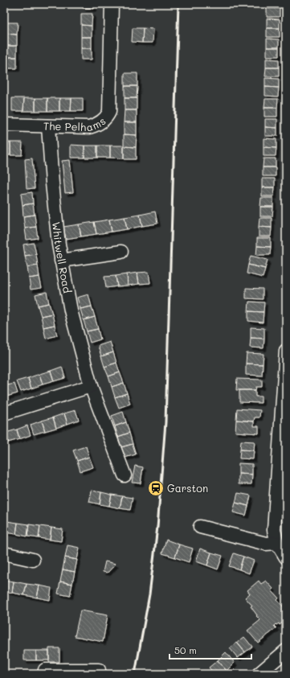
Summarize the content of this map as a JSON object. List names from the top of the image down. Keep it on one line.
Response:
{"streets":{"street":["The Pelhams","Whitwell Road"]},"crossings":[["The Pelhams","Whitwell Road"]],"places":{"station":["Garston"]},"scale_bar":"50 m"}
